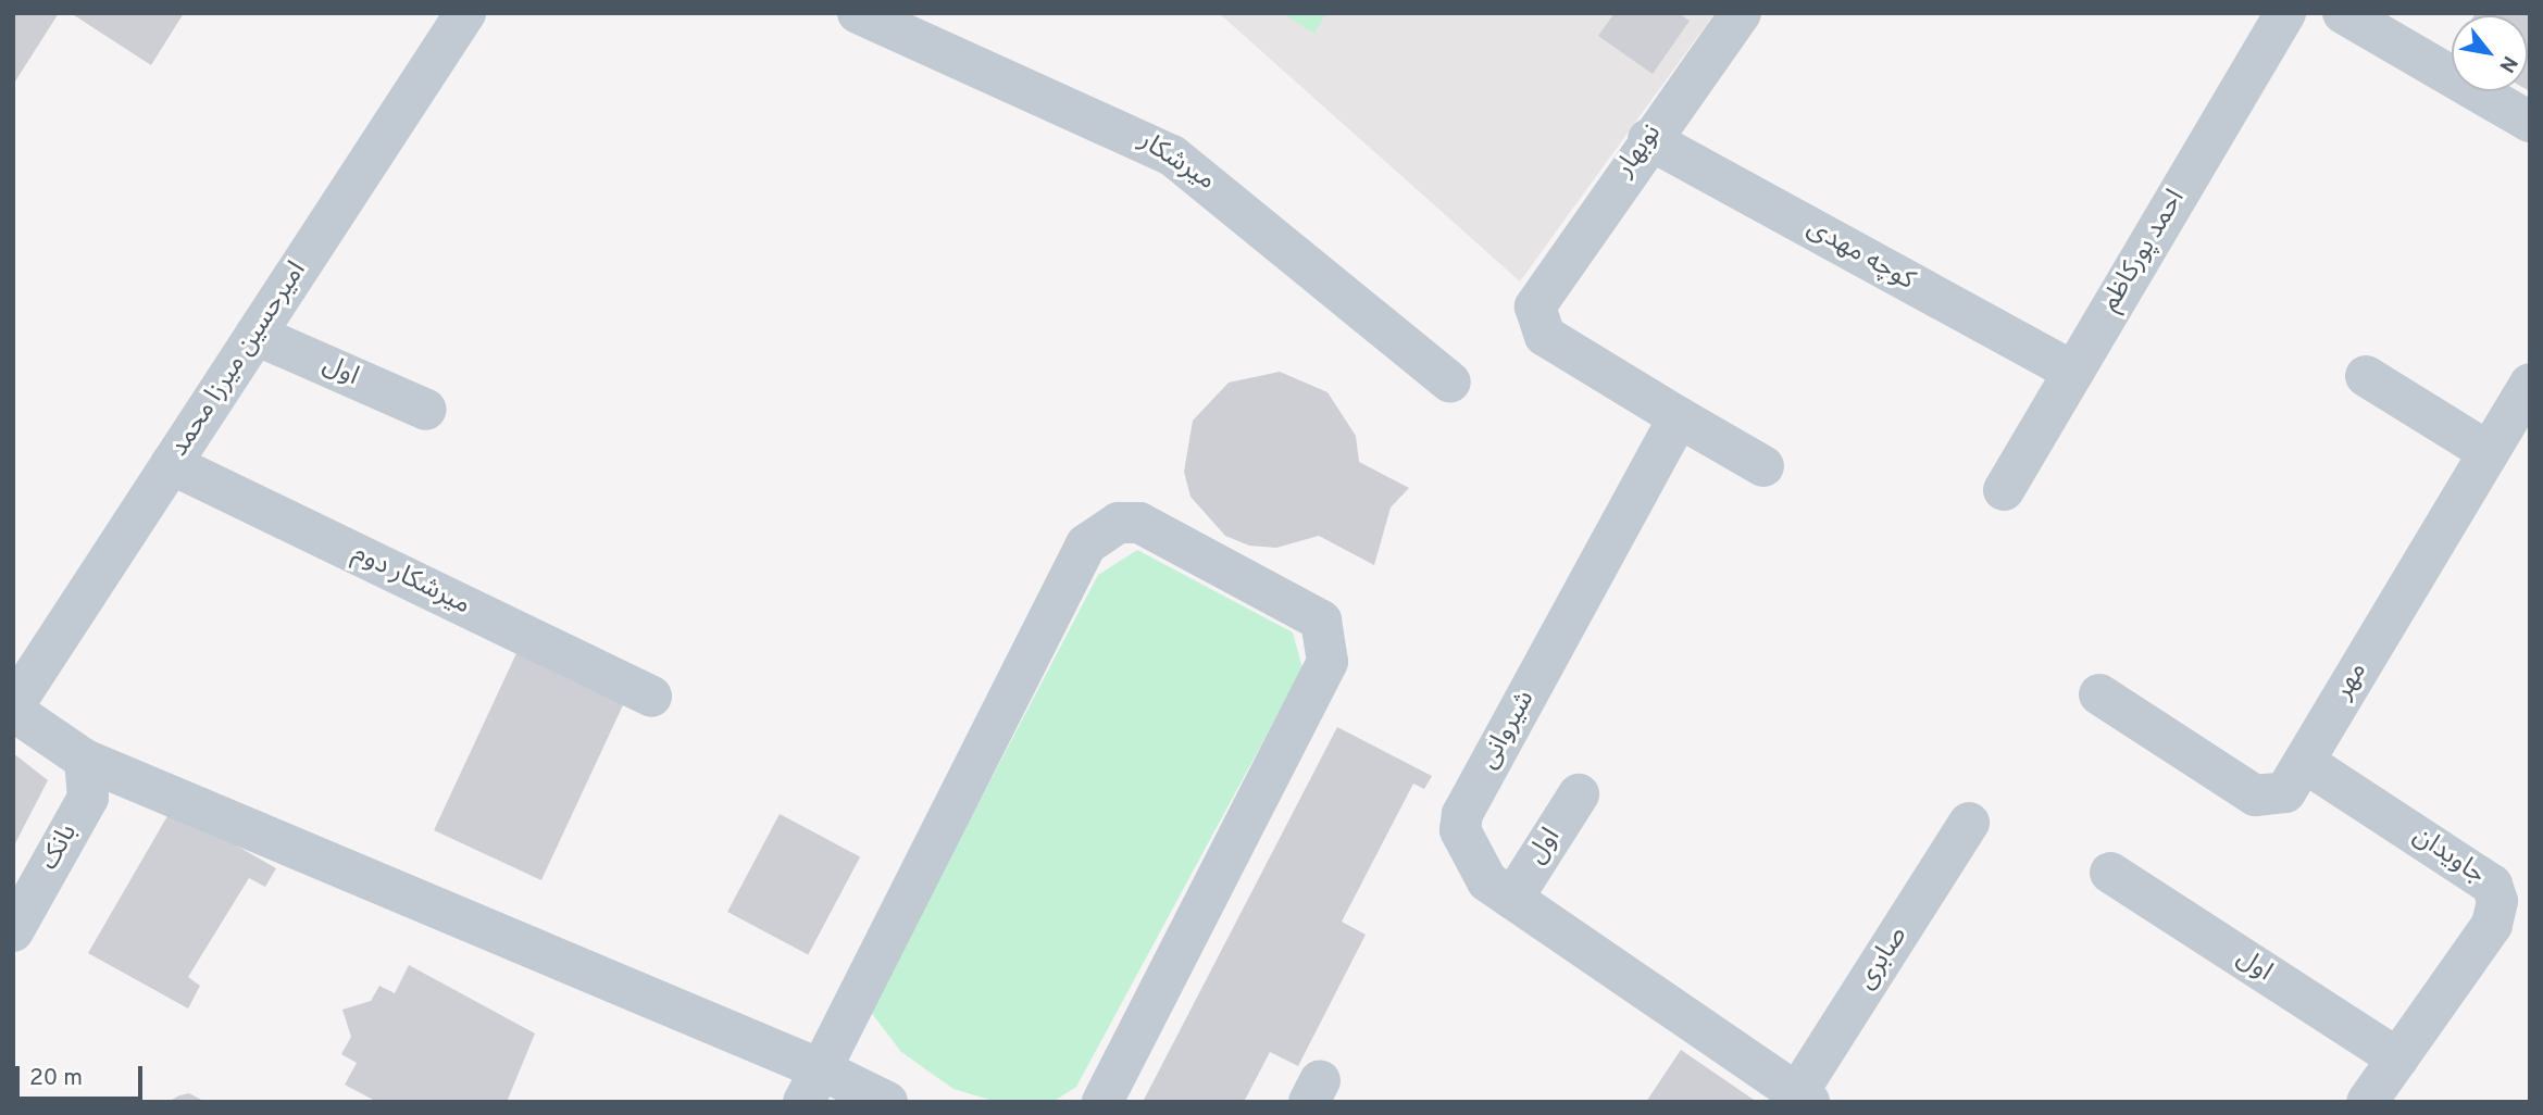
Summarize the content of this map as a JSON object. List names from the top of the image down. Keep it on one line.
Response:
{"streets":{"street":["نوبهار","میرشکار","احمد پورکاظم","کوچه مهدی","امیرحسین میرزا محمد","اول","میرشکار دوم","مهر","شیروانی","بانک","جاویدان","صابری"]},"crossings":[["نوبهار","کوچه مهدی"],["نوبهار","شیروانی"],["احمد پورکاظم","کوچه مهدی"],["امیرحسین میرزا محمد","اول"],["امیرحسین میرزا محمد","میرشکار دوم"],["اول","شیروانی"],["اول","جاویدان"],["مهر","جاویدان"],["شیروانی","صابری"]],"scale_bar":"20 m","north":"bottom right"}
